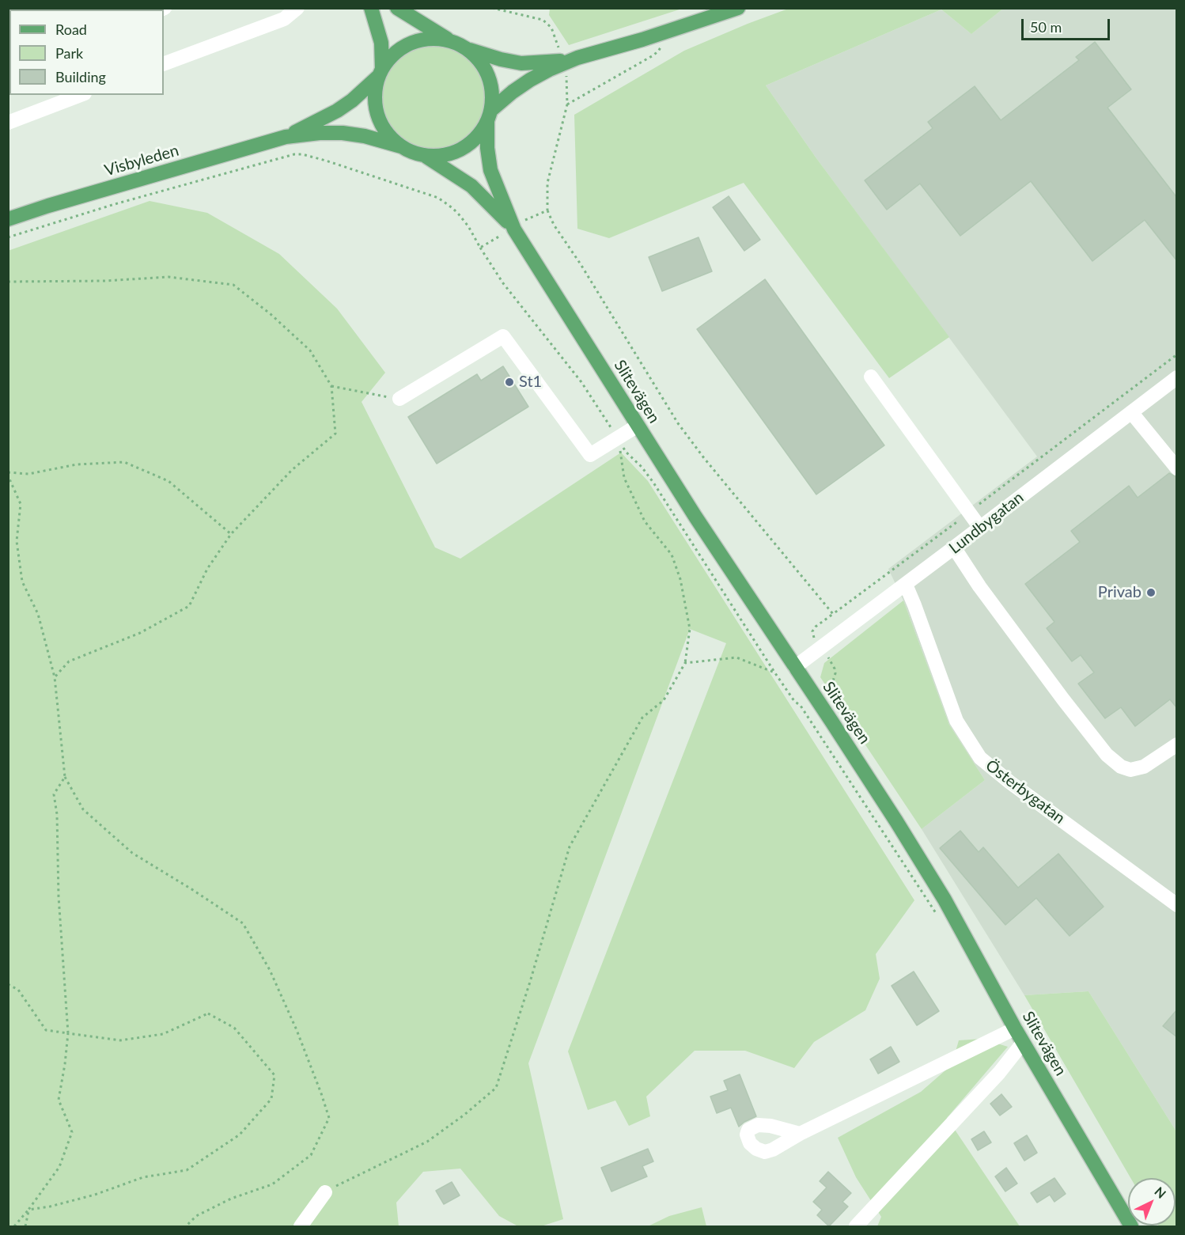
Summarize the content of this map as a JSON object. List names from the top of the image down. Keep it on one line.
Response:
{"streets":{"main road":["Visbyleden","Slitevägen"],"street":["Lundbygatan","Österbygatan"]},"crossings":[["Visbyleden","Slitevägen"],["Slitevägen","Lundbygatan"],["Lundbygatan","Österbygatan"]],"places":["St1","Privab"],"legend":["Road","Park","Building"],"scale_bar":"50 m","north":"top right"}
